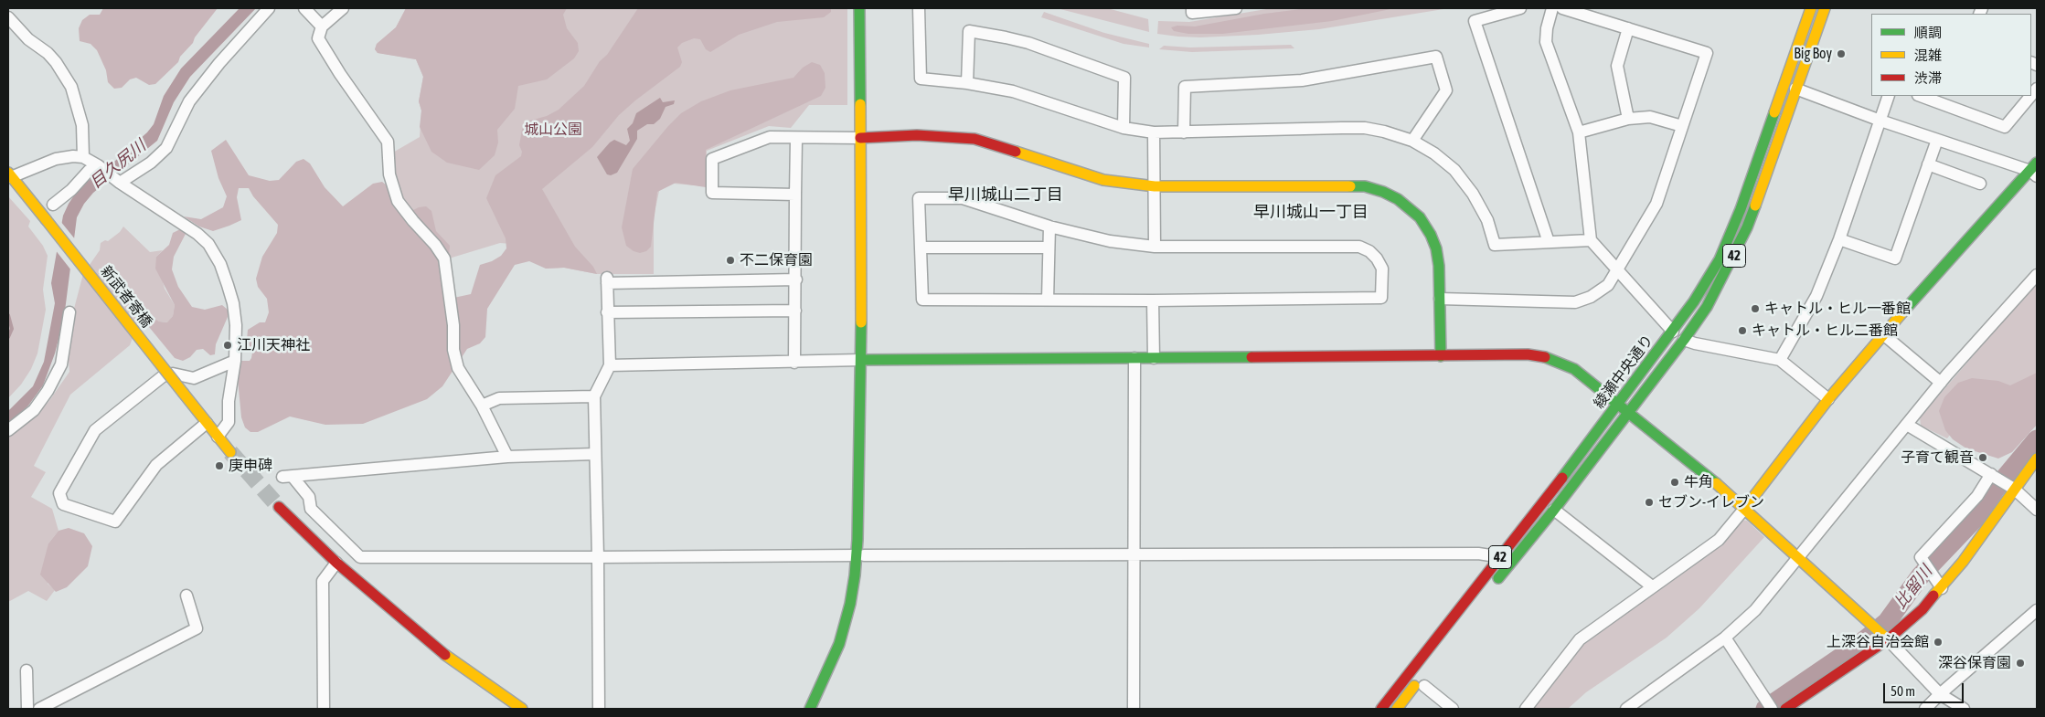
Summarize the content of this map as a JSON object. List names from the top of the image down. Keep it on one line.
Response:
{"streets":{"street":["42","新武者寄橋","綾瀬中央通り"]},"districts":["早川城山二丁目","早川城山一丁目"],"water":["目久尻川","比留川"],"parks":["城山公園"],"places":["Big Boy","不二保育園","キャトル・ヒル一番館","キャトル・ヒル二番館","江川天神社","子育て観音","庚申碑","牛角","セブン-イレブン","上深谷自治会館","深谷保育園"],"legend":["順調","混雑","渋滞"],"scale_bar":"50 m"}
